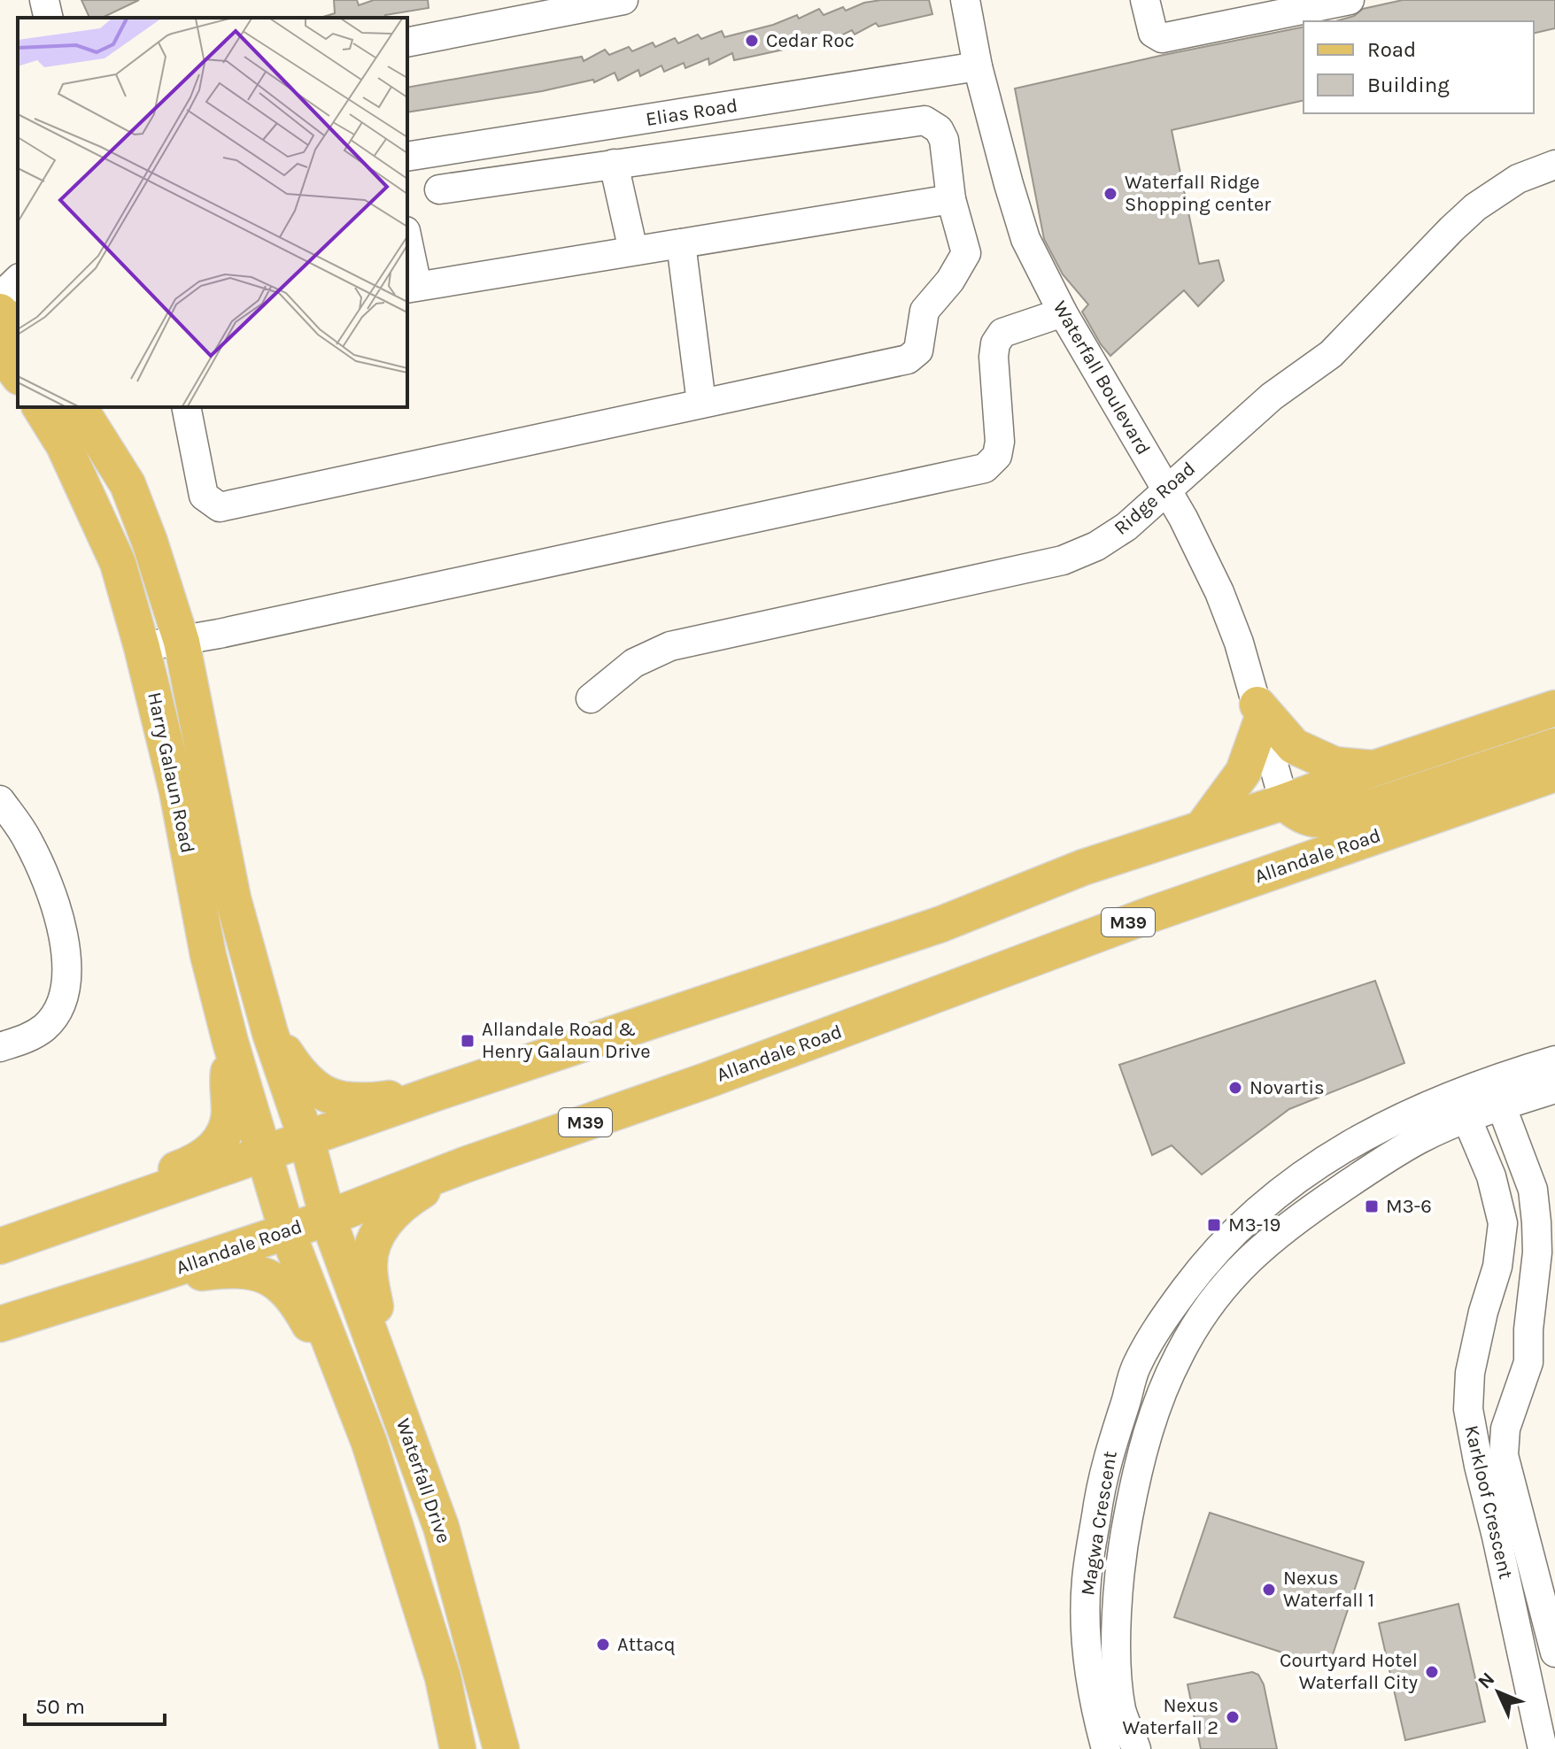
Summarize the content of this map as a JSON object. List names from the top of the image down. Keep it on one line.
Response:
{"streets":{"main road":["Harry Galaun Road","Allandale Road","M39","Waterfall Drive"],"street":["Elias Road","Waterfall Boulevard","Ridge Road","Karkloof Crescent","Magwa Crescent"]},"crossings":[["Elias Road","Waterfall Boulevard"],["Waterfall Boulevard","Ridge Road"],["Harry Galaun Road","Allandale Road"],["Harry Galaun Road","Waterfall Drive"],["Allandale Road","Waterfall Drive"],["Karkloof Crescent","Magwa Crescent"]],"places":{"other":["Cedar Roc","Waterfall Ridge Shopping center","Novartis","Nexus Waterfall 1","Attacq","Courtyard Hotel Waterfall City","Nexus Waterfall 2"],"transit":["Allandale Road & Henry Galaun Drive","M3-6","M3-19"]},"legend":["Road","Building"],"scale_bar":"50 m","north":"top left"}
